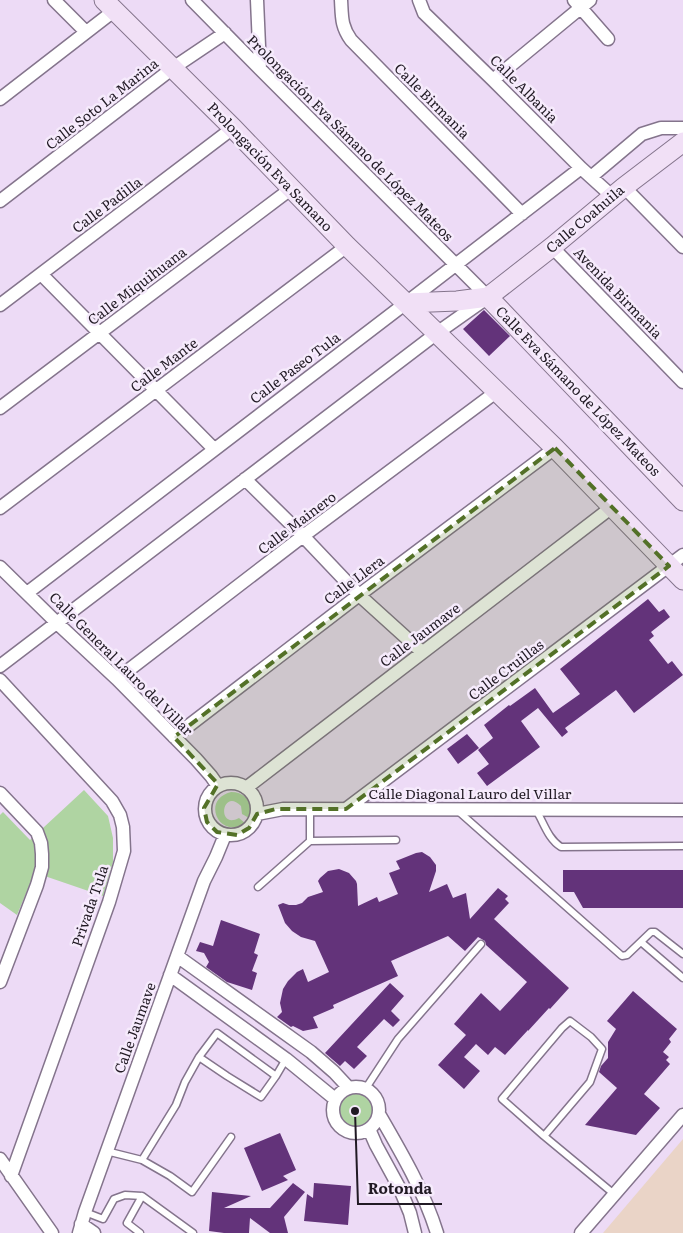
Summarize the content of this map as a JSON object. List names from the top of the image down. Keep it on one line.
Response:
{"streets":{"main road":["Prolongación Eva Samano","Calle Coahuila","Calle Eva Sámano de López Mateos"],"street":["Calle Albania","Calle Birmania","Calle Soto La Marina","Prolongación Eva Sámano de López Mateos","Calle Padilla","Calle Miquihuana","Avenida Birmania","Calle Mante","Calle Paseo Tula","Calle Mainero","Calle Llera","Calle Jaumave","Calle General Lauro del Villar","Calle Cruillas","Calle Diagonal Lauro del Villar","Privada Tula"]},"crossings":[["Calle Albania","Calle Coahuila"],["Calle Albania","Calle Paseo Tula"],["Calle Birmania","Calle Paseo Tula"],["Calle Soto La Marina","Prolongación Eva Sámano de López Mateos"],["Calle Soto La Marina","Prolongación Eva Samano"],["Prolongación Eva Sámano de López Mateos","Calle Coahuila"],["Prolongación Eva Sámano de López Mateos","Calle Paseo Tula"],["Prolongación Eva Sámano de López Mateos","Calle Eva Sámano de López Mateos"],["Prolongación Eva Samano","Calle Padilla"],["Prolongación Eva Samano","Calle Miquihuana"],["Prolongación Eva Samano","Calle Mante"],["Prolongación Eva Samano","Calle Paseo Tula"],["Prolongación Eva Samano","Calle Eva Sámano de López Mateos"],["Calle Coahuila","Avenida Birmania"],["Calle Coahuila","Calle Eva Sámano de López Mateos"],["Calle Paseo Tula","Calle Eva Sámano de López Mateos"],["Calle Paseo Tula","Calle General Lauro del Villar"],["Calle Mainero","Calle General Lauro del Villar"],["Calle Llera","Calle General Lauro del Villar"],["Calle Jaumave","Calle General Lauro del Villar"],["Calle Jaumave","Calle Diagonal Lauro del Villar"],["Calle General Lauro del Villar","Calle Diagonal Lauro del Villar"],["Calle Cruillas","Calle Diagonal Lauro del Villar"]],"places":["Rotonda"]}
